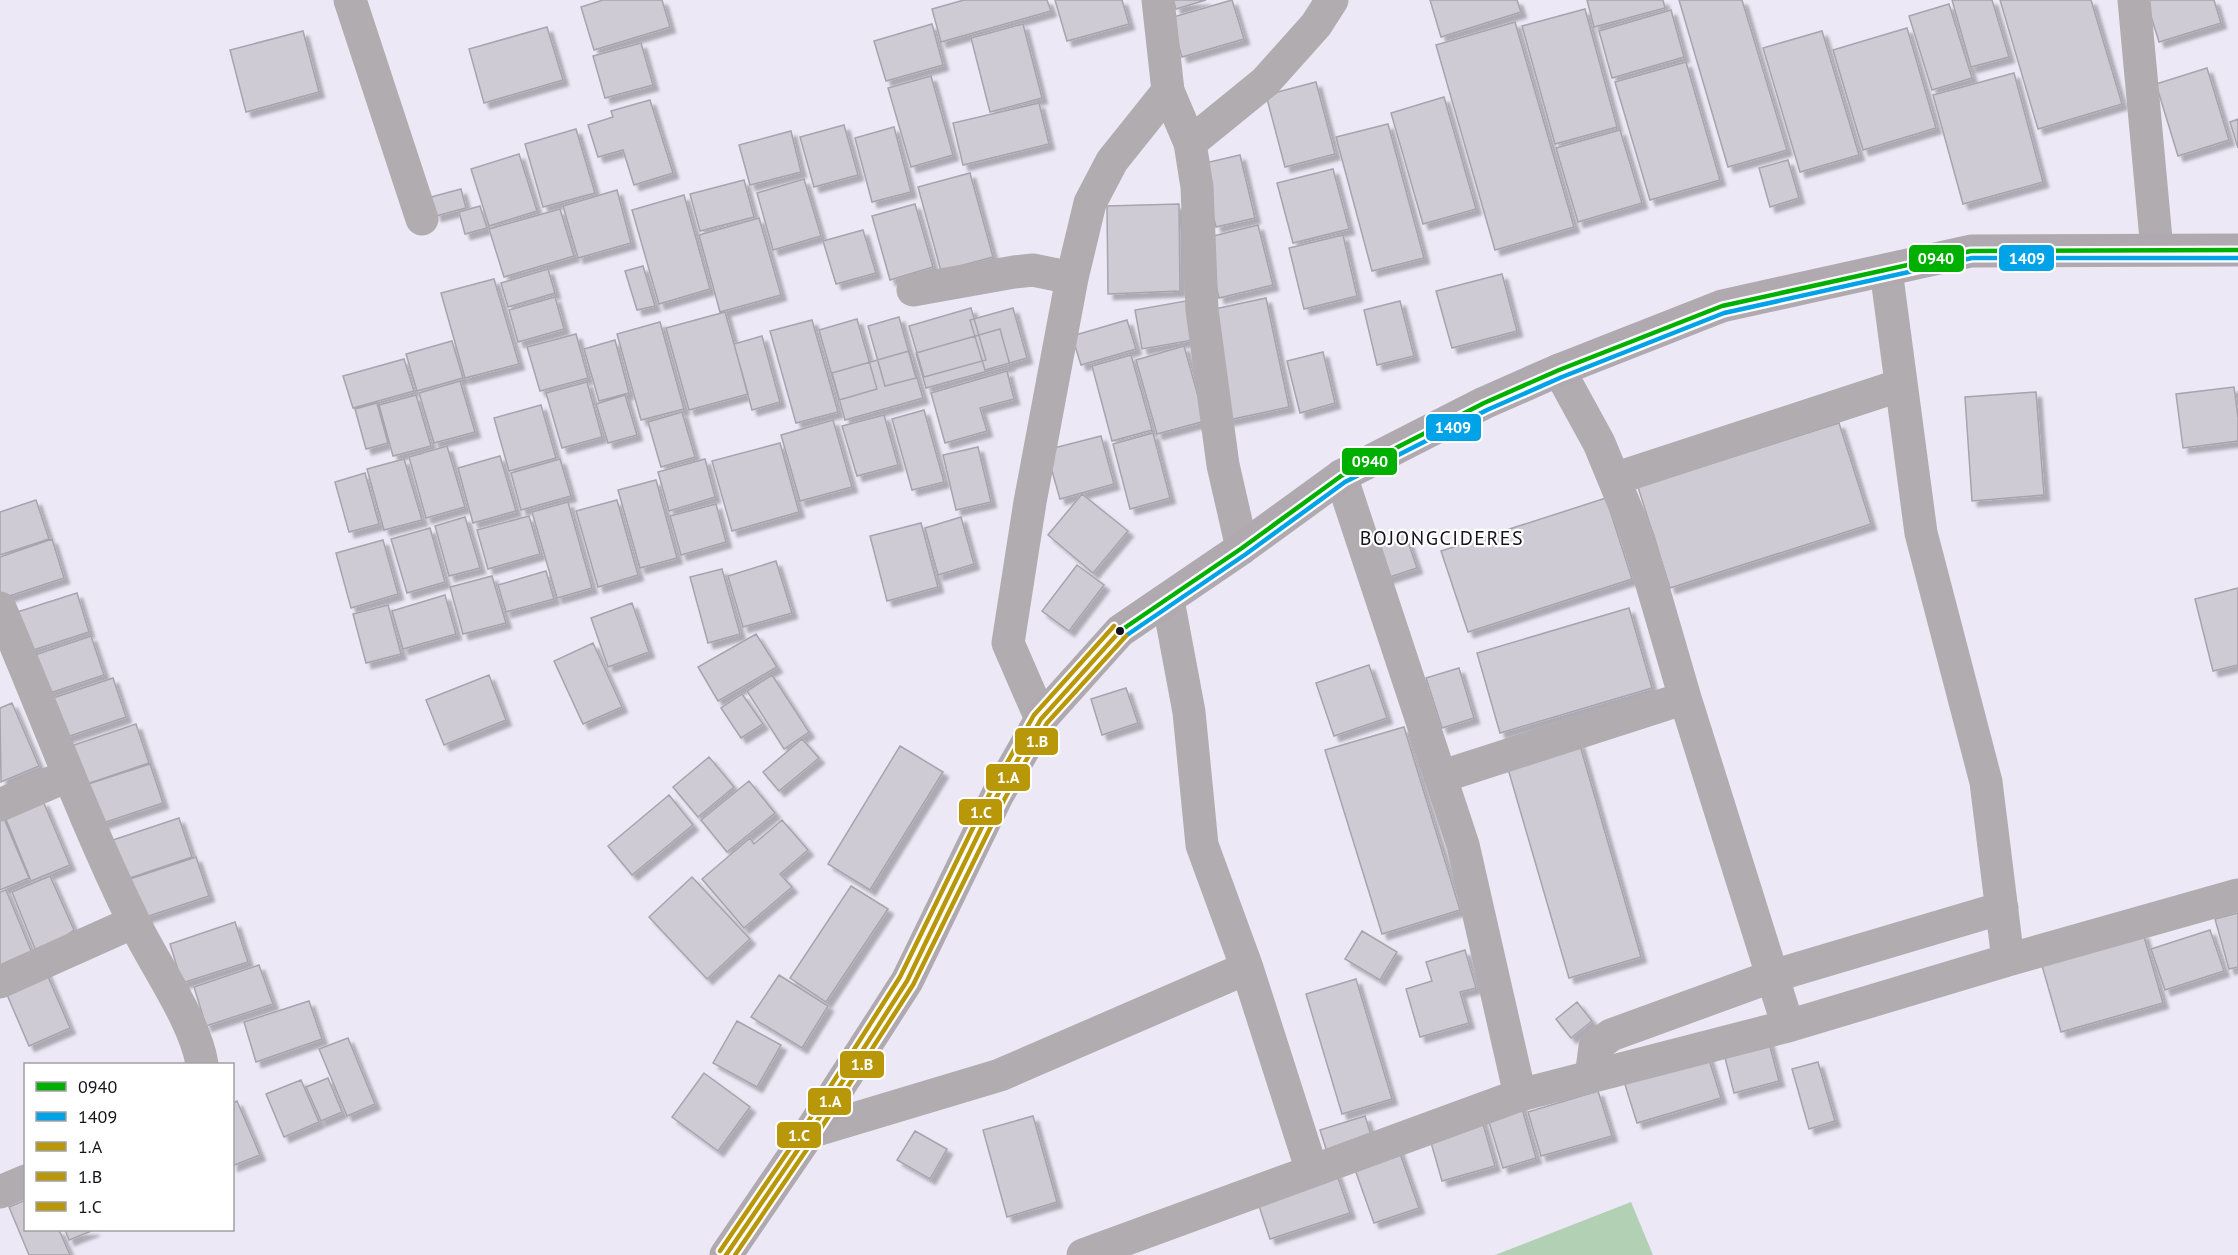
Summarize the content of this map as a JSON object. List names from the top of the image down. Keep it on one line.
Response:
{"districts":["BOJONGCIDERES"],"lines":["transit line 0940","transit line 1409","transit line 1.C","transit line 1.A","transit line 1.B"],"legend":["0940","1409","1.A","1.B","1.C"]}
